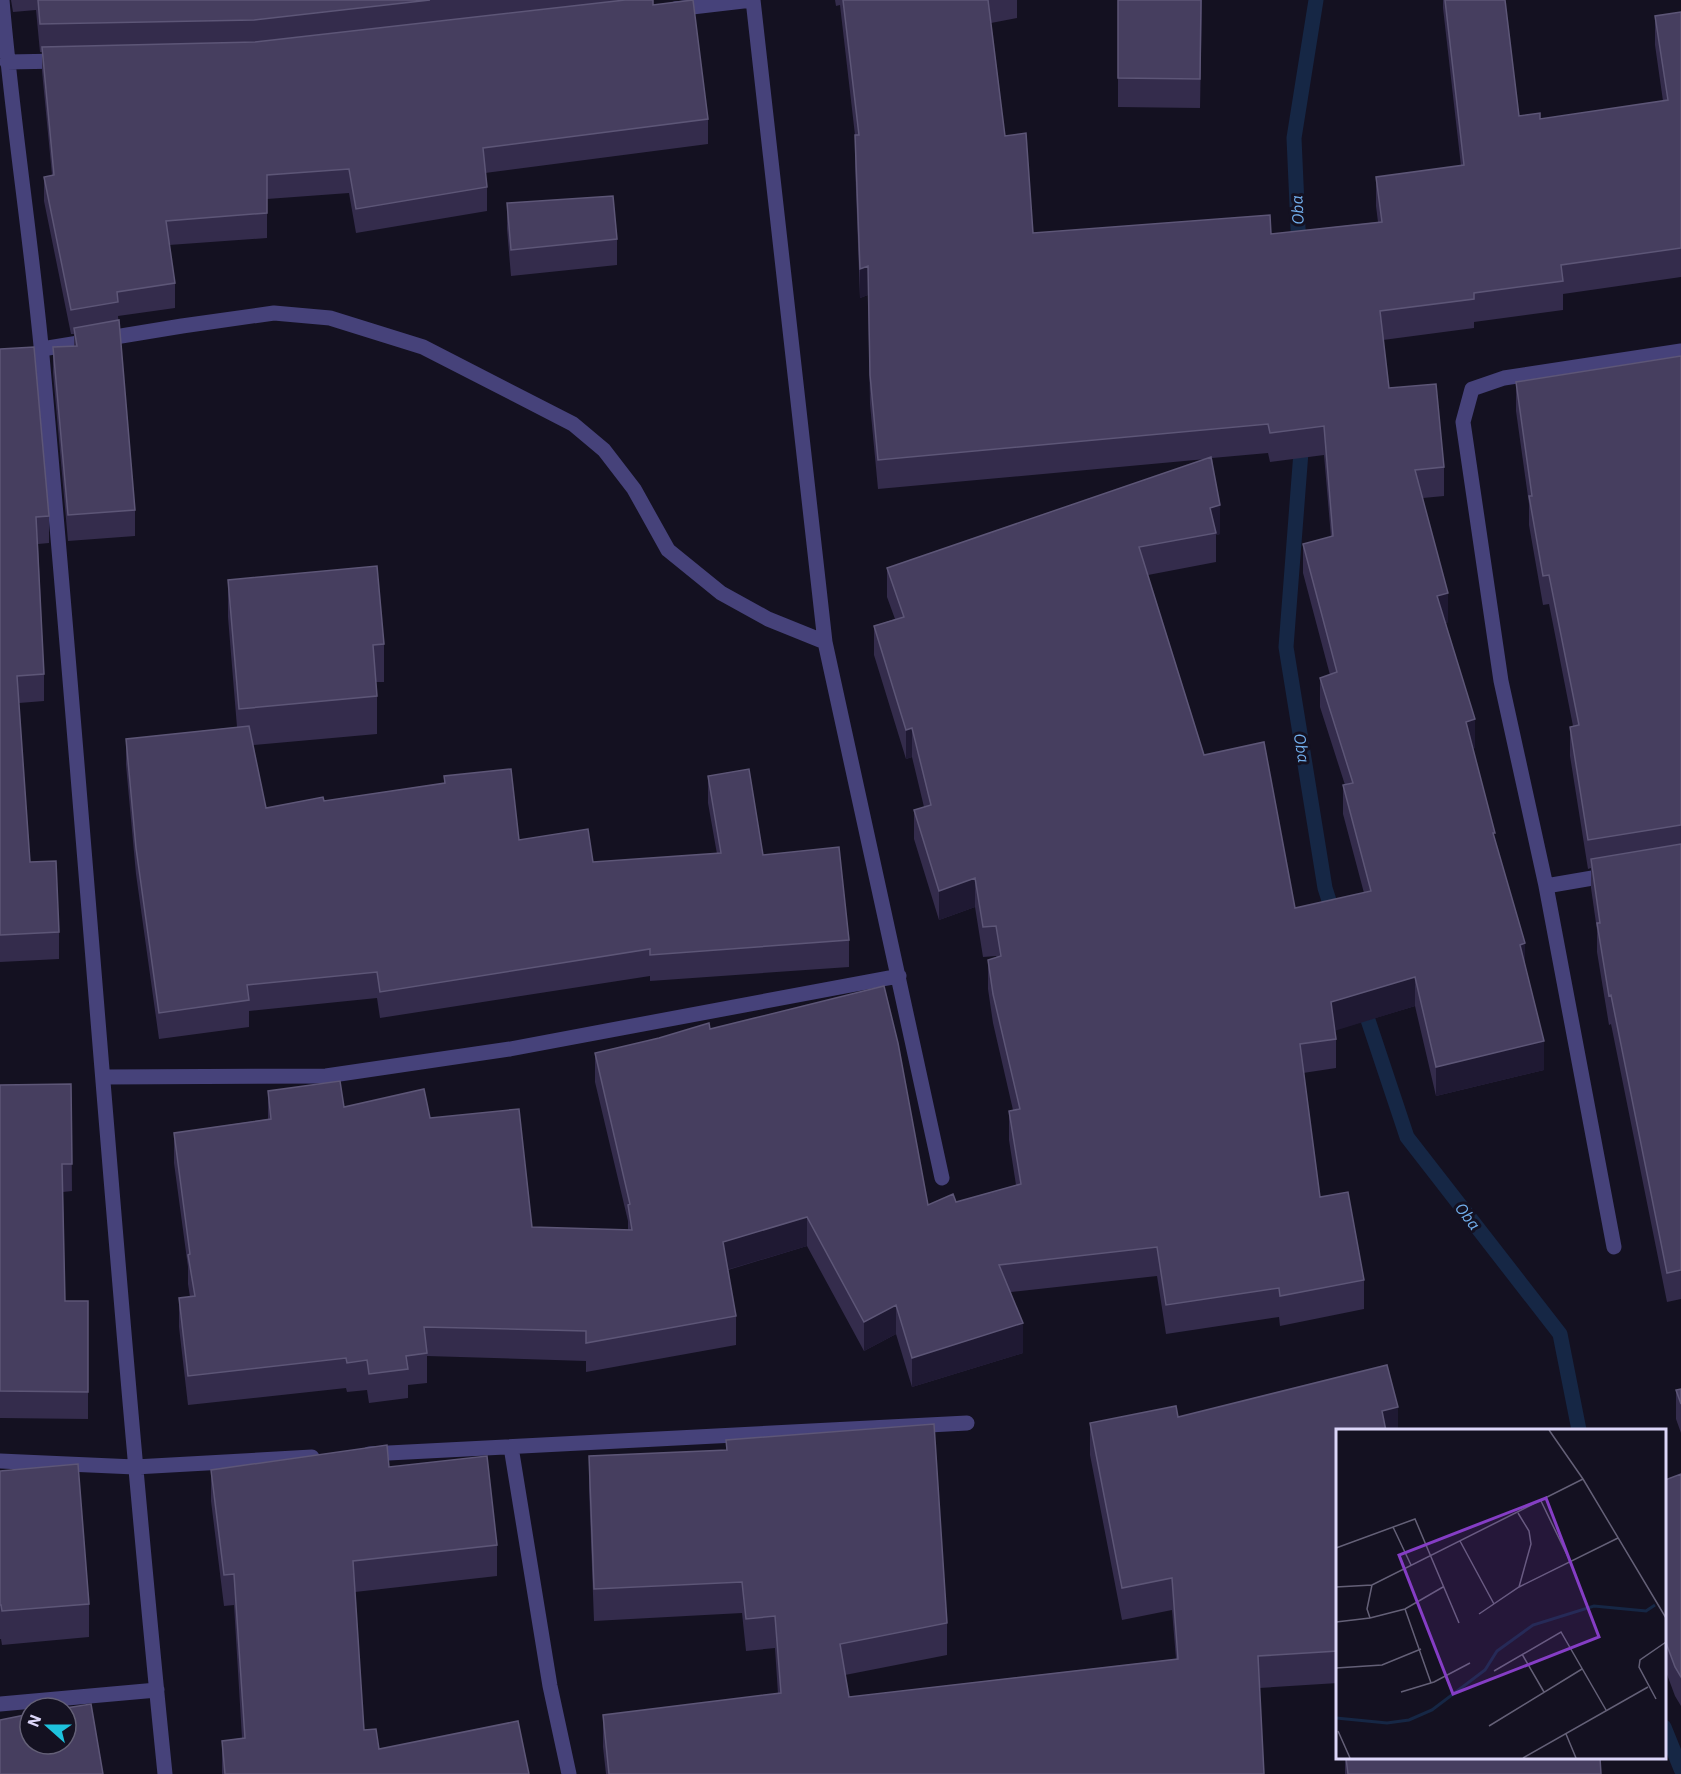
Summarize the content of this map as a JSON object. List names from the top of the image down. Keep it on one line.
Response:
{"water":["Oba"],"north":"left"}
